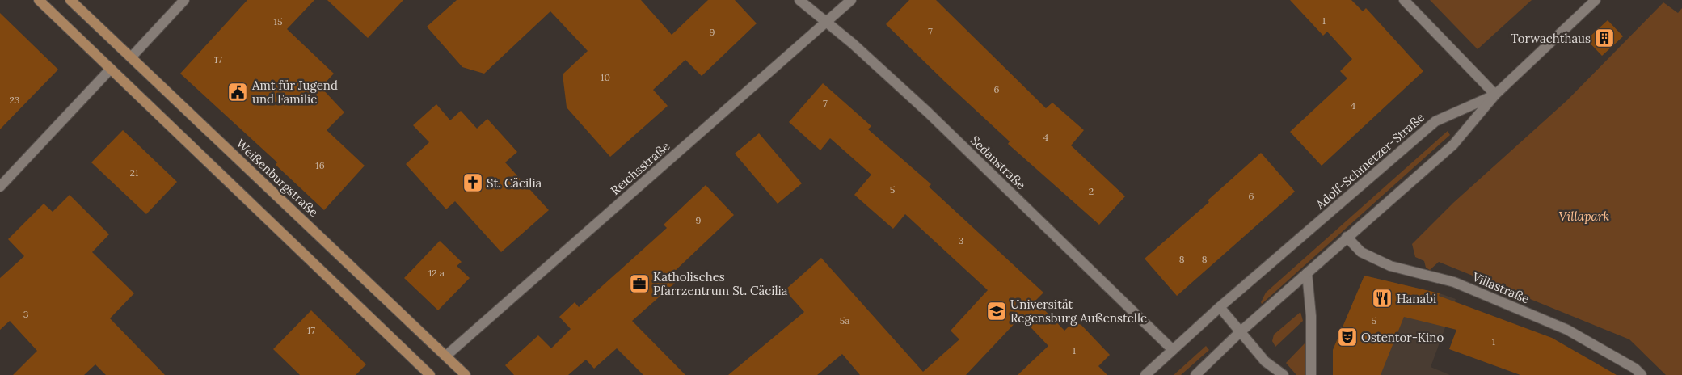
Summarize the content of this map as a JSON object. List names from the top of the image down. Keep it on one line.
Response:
{"streets":{"main road":["Weißenburgstraße"],"street":["Adolf-Schmetzer-Straße","Sedanstraße","Reichsstraße","Villastraße"]},"crossings":[["Adolf-Schmetzer-Straße","Sedanstraße"],["Sedanstraße","Reichsstraße"],["Reichsstraße","Weißenburgstraße"]],"parks":["Villapark"],"places":{"building":["Torwachthaus"],"public building":["Amt für Jugend und Familie"],"church":["St. Cäcilia"],"office":["Katholisches Pfarrzentrum St. Cäcilia"],"restaurant":["Hanabi"],"school or university":["Universität Regensburg Außenstelle"],"theatre":["Ostentor-Kino"]},"house_numbers":["1","15","7","9","17","10","6","23","7","4","4","16","21","5","2","6","9","3","8","8","12 a","3","5a","5","17","1","1"]}
